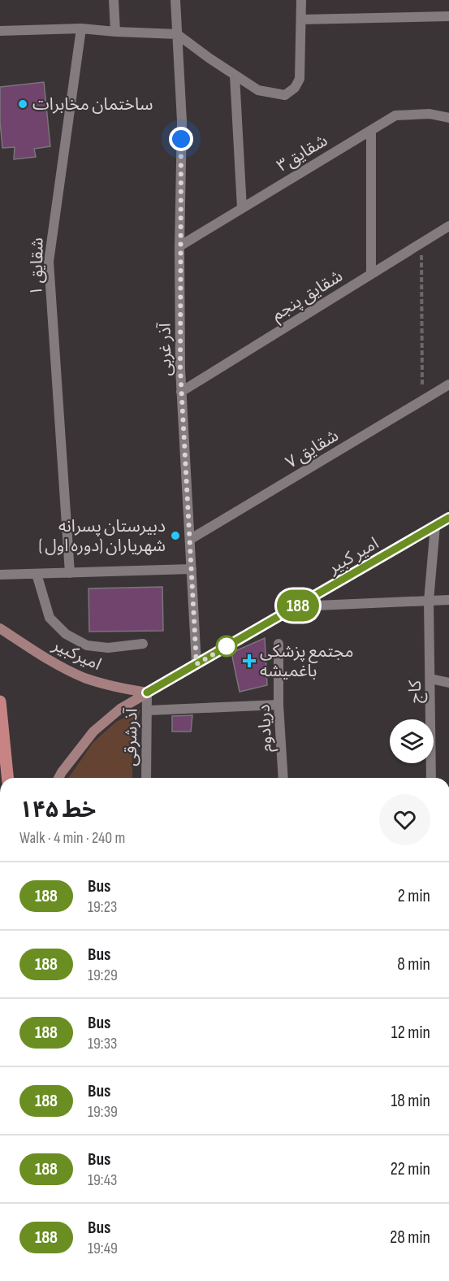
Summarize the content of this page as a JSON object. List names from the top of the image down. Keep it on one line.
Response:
{"streets":{"main road":["امیر کبیر","امیرکبیر"],"street":["شقایق۳","شقایق ۱","شقایق پنجم","آذر غربی","شقایق ۷","کاج","دریادوم","آذرشرقی"]},"crossings":[["شقایق۳","آذر غربی"],["شقایق پنجم","آذر غربی"],["آذر غربی","شقایق ۷"],["آذر غربی","امیر کبیر"],["امیر کبیر","امیرکبیر"],["امیر کبیر","کاج"],["امیر کبیر","آذرشرقی"],["امیرکبیر","آذرشرقی"]],"places":{"other":["ساختمان مخابرات","دبیرستان پسرانه شهریاران (دوره اول )"],"health":["مجتمع پزشکی باغمیشه"]},"lines":["bus line 188"],"page":{"on_map":"188","heading":["خط ۱۴۵","Walk · 4 min · 240 m"],"list":[{"mark":"188","name":"Bus","note":"19:23","value":"2 min"},{"mark":"188","name":"Bus","note":"19:29","value":"8 min"},{"mark":"188","name":"Bus","note":"19:33","value":"12 min"},{"mark":"188","name":"Bus","note":"19:39","value":"18 min"},{"mark":"188","name":"Bus","note":"19:43","value":"22 min"},{"mark":"188","name":"Bus","note":"19:49","value":"28 min"}]}}
